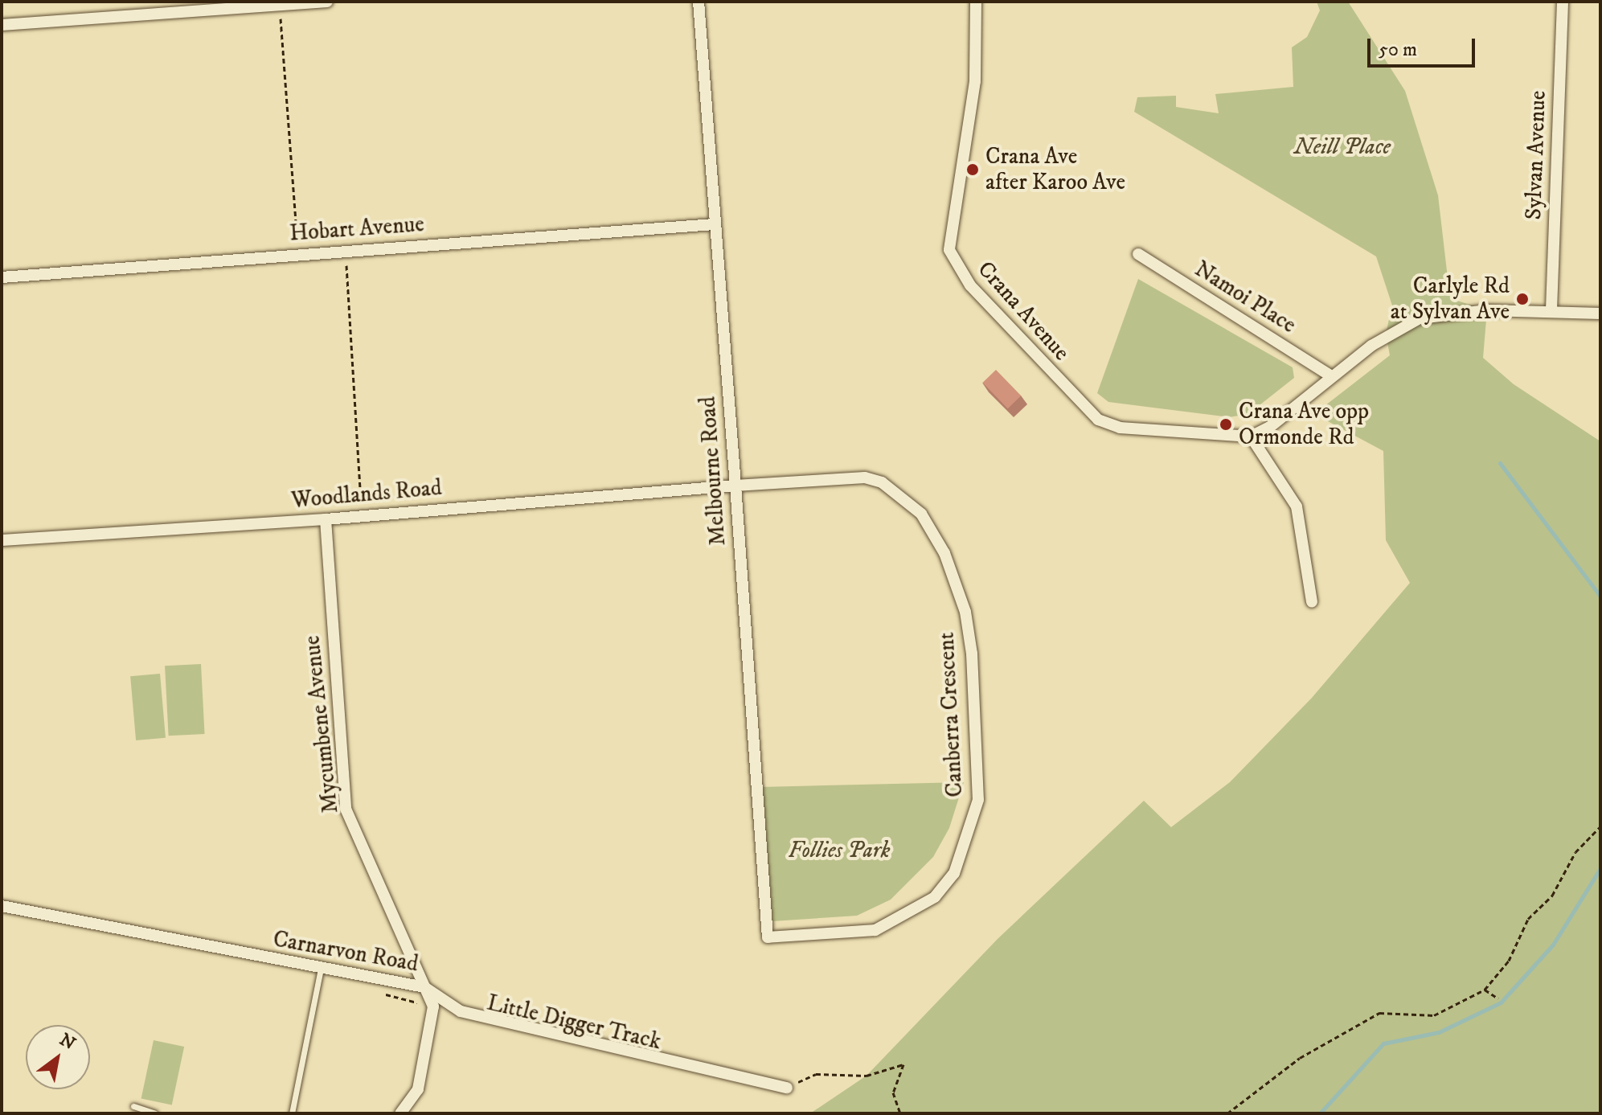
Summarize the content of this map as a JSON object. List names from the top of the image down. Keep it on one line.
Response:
{"streets":{"street":["Sylvan Avenue","Hobart Avenue","Namoi Place","Crana Avenue","Melbourne Road","Woodlands Road","Canberra Crescent","Mycumbene Avenue","Carnarvon Road"]},"crossings":[["Hobart Avenue","Melbourne Road"],["Melbourne Road","Woodlands Road"],["Melbourne Road","Canberra Crescent"],["Woodlands Road","Canberra Crescent"],["Woodlands Road","Mycumbene Avenue"],["Mycumbene Avenue","Carnarvon Road"]],"parks":["Neill Place","Follies Park"],"places":["Crana Ave after Karoo Ave","Carlyle Rd at Sylvan Ave","Crana Ave opp Ormonde Rd"],"scale_bar":"50 m","north":"top right"}
